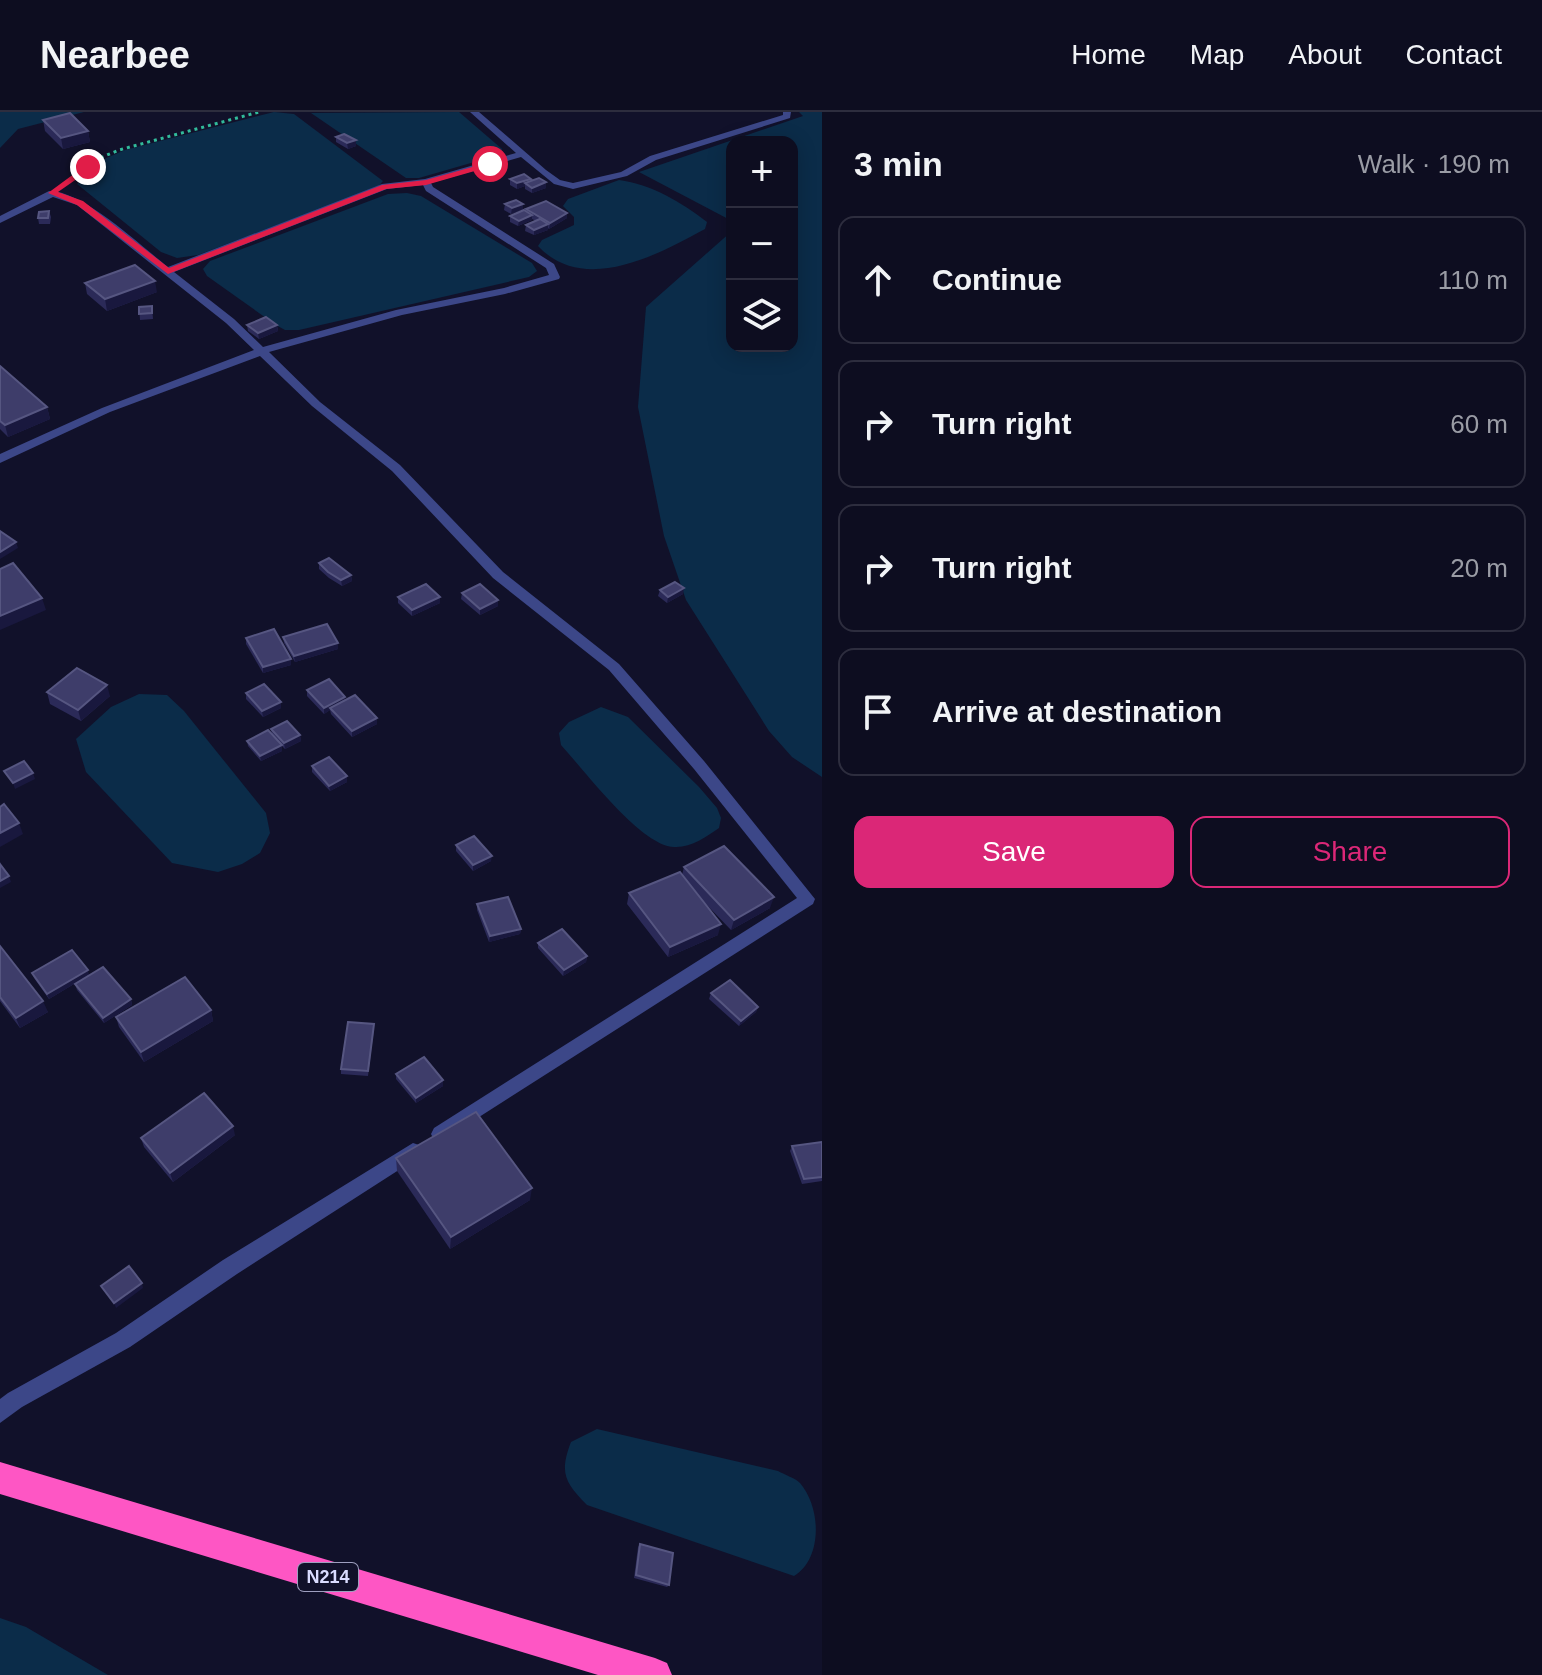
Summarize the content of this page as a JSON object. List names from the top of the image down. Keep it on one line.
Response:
{"streets":{"highway":["N214"]},"page":{"header":"Nearbee","nav":["Home","Map","About","Contact"],"heading":["3 min","Walk · 190 m"],"map_buttons":["+","−"],"list":[["Continue","110 m"],["Turn right","60 m"],["Turn right","20 m"],"Arrive at destination"],"buttons":["Save","Share"]}}
